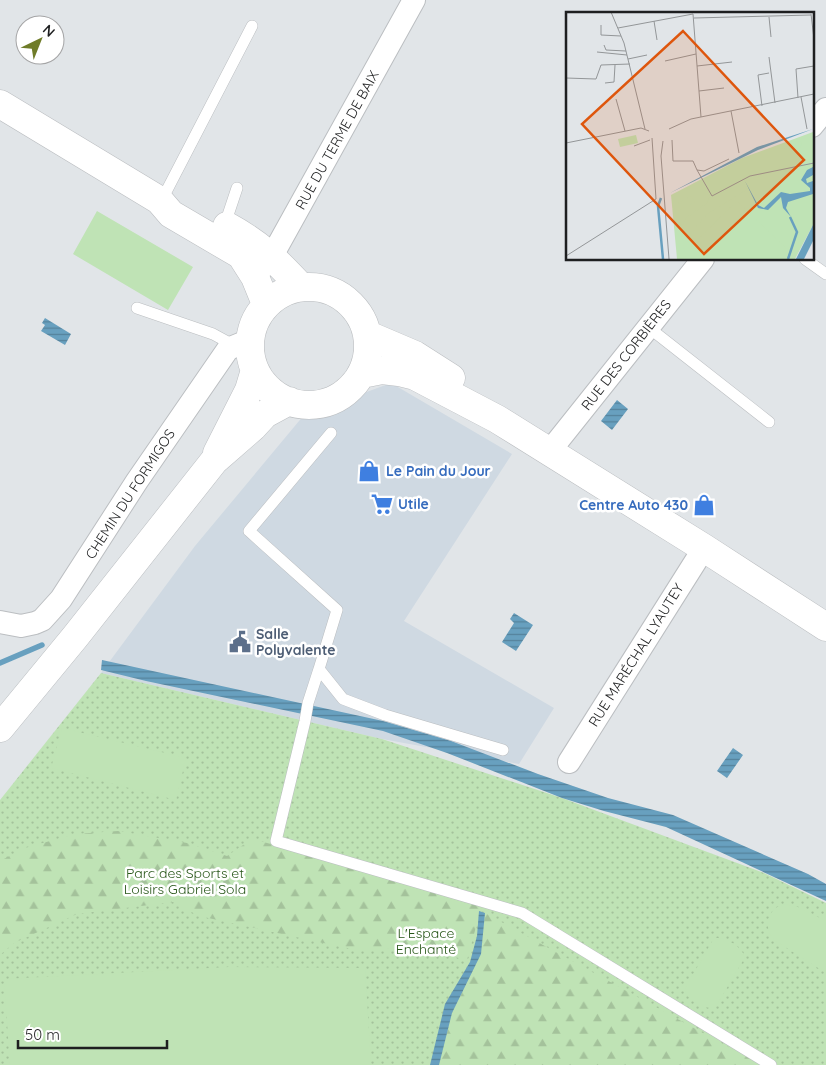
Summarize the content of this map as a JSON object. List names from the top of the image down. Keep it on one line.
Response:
{"streets":{"street":["RUE DU TERME DE BAIX","RUE DES CORBIÈRES","CHEMIN DU FORMIGOS","RUE MARÉCHAL LYAUTEY"]},"parks":["Parc des Sports et Loisirs Gabriel Sola","L'Espace Enchanté"],"places":{"shop":["Le Pain du Jour","Centre Auto 430"],"supermarket":["Utile"],"public building":["Salle Polyvalente"]},"scale_bar":"50 m","north":"top right"}
